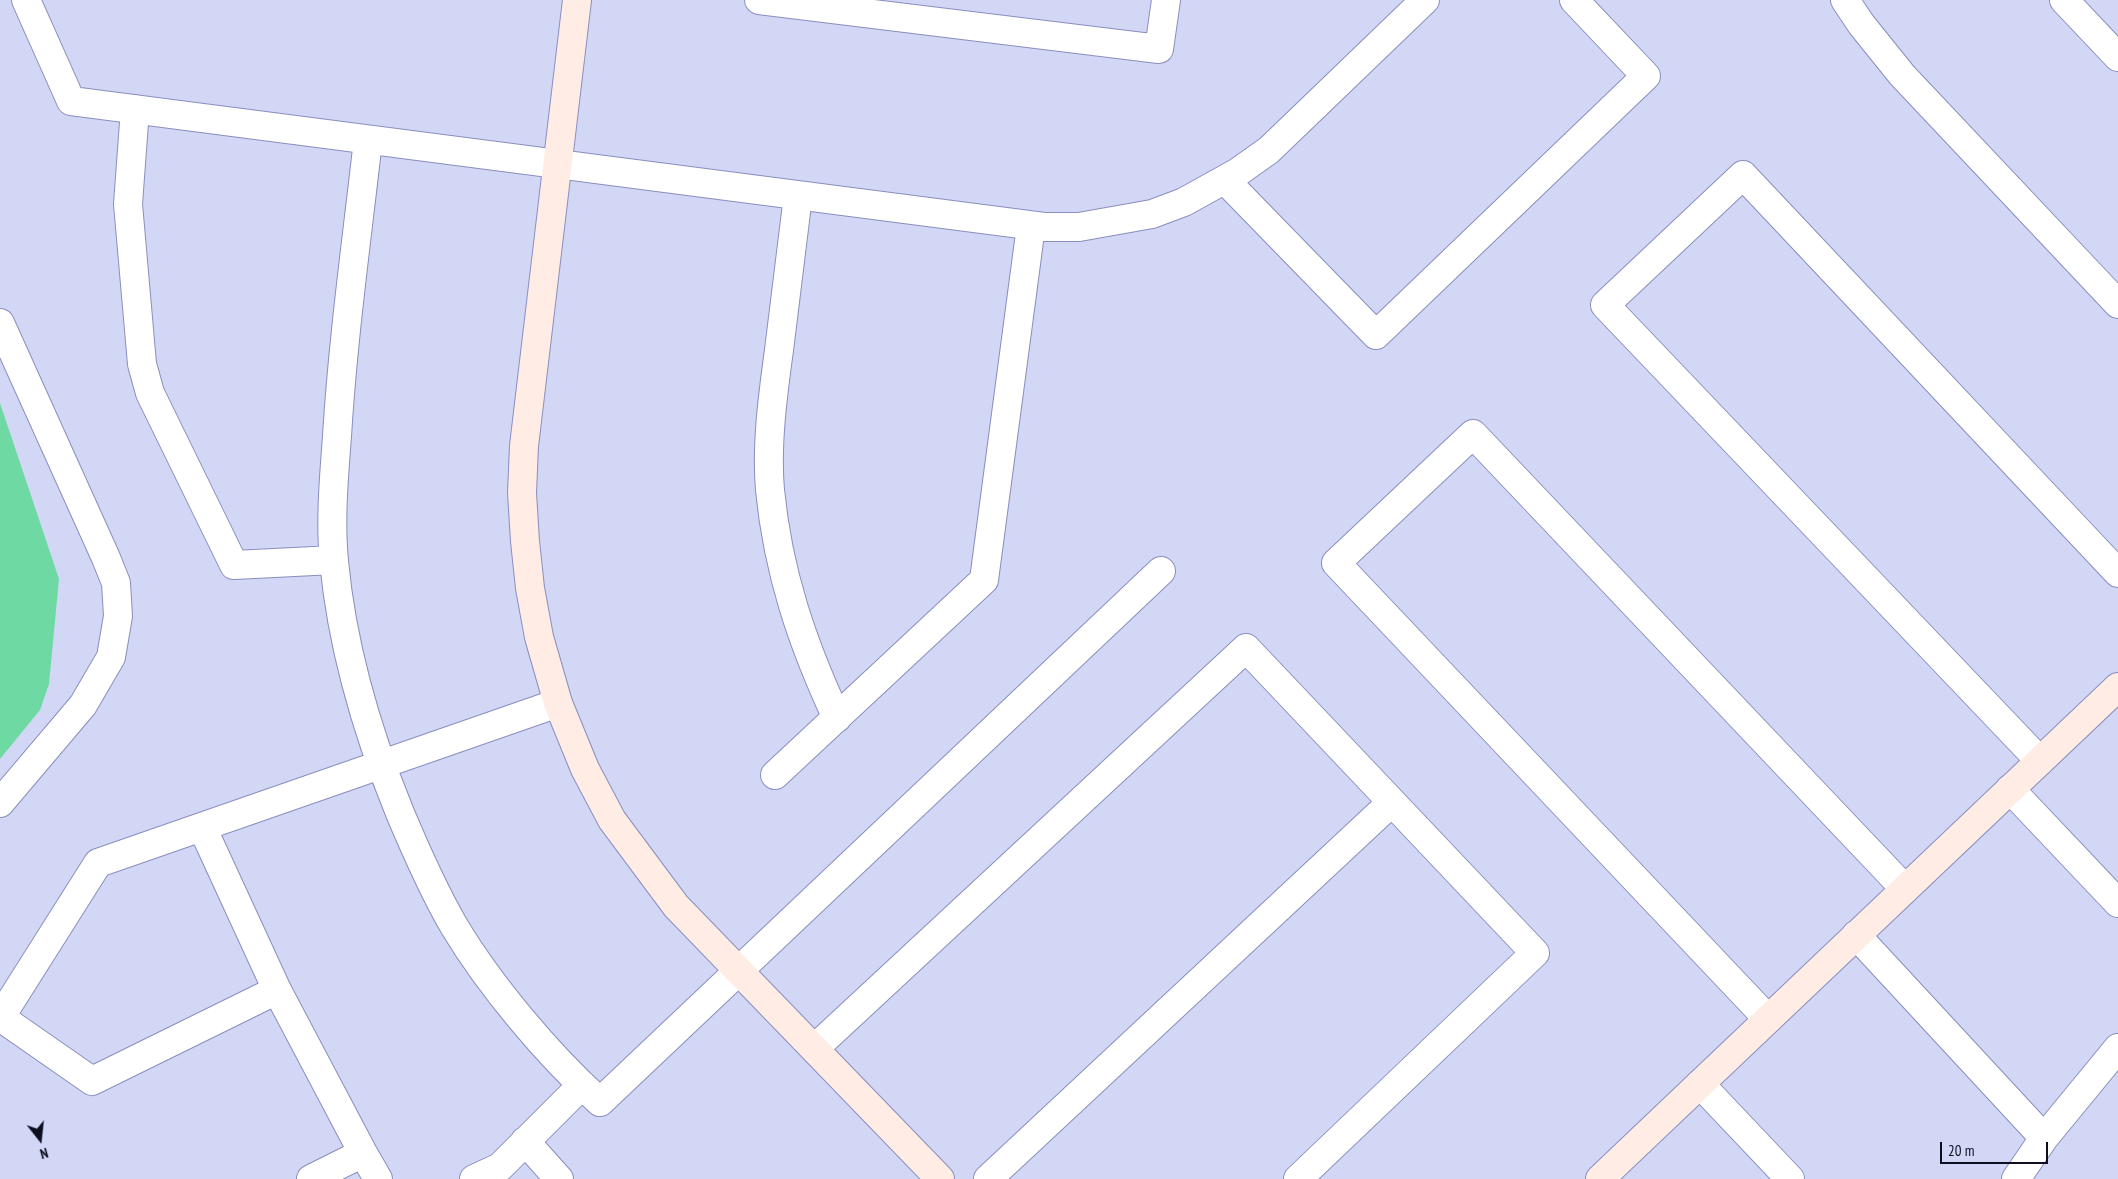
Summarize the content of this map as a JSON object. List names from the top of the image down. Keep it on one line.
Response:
{"scale_bar":"20 m","north":"bottom"}
